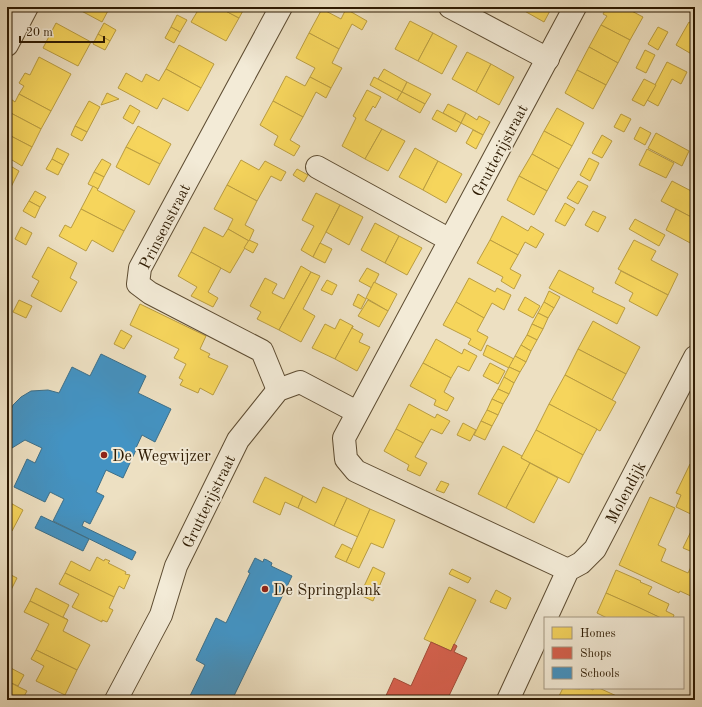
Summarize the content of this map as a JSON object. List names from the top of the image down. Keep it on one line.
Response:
{"streets":{"street":["Grutterijstraat","Prinsenstraat","Molendijk"]},"crossings":[["Grutterijstraat","Prinsenstraat"],["Grutterijstraat","Molendijk"]],"places":["De Wegwijzer","De Springplank"],"legend":["Homes","Shops","Schools"],"scale_bar":"20 m"}
